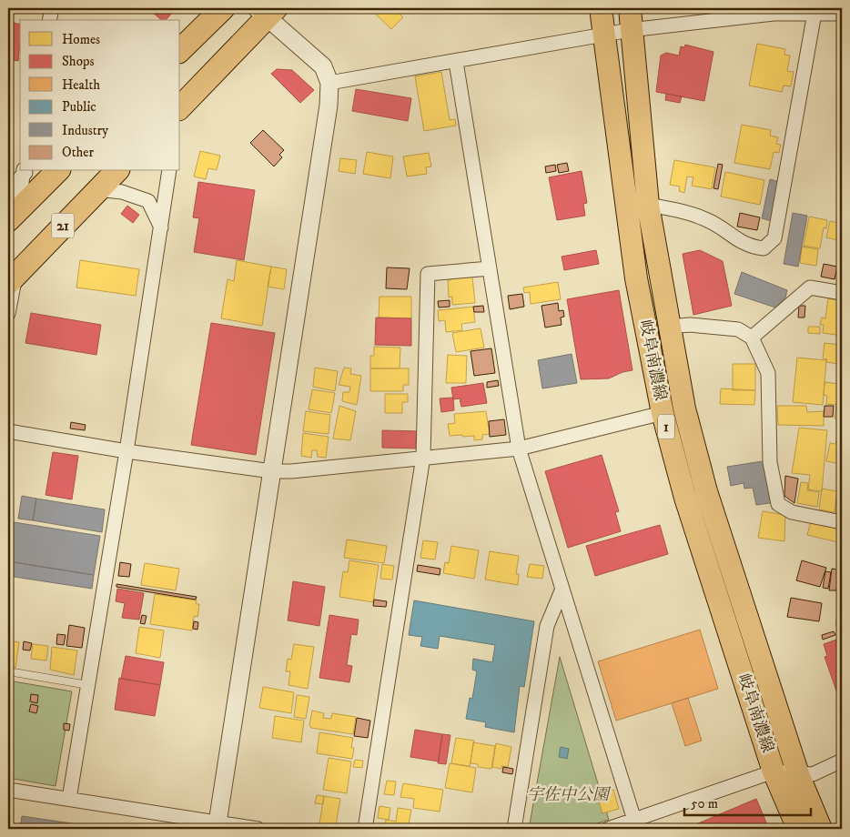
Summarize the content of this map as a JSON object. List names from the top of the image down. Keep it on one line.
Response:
{"streets":{"highway":["21"],"main road":["岐阜南濃線","1"]},"parks":["宇佐中公園"],"legend":["Homes","Shops","Health","Public","Industry","Other"],"scale_bar":"50 m"}
